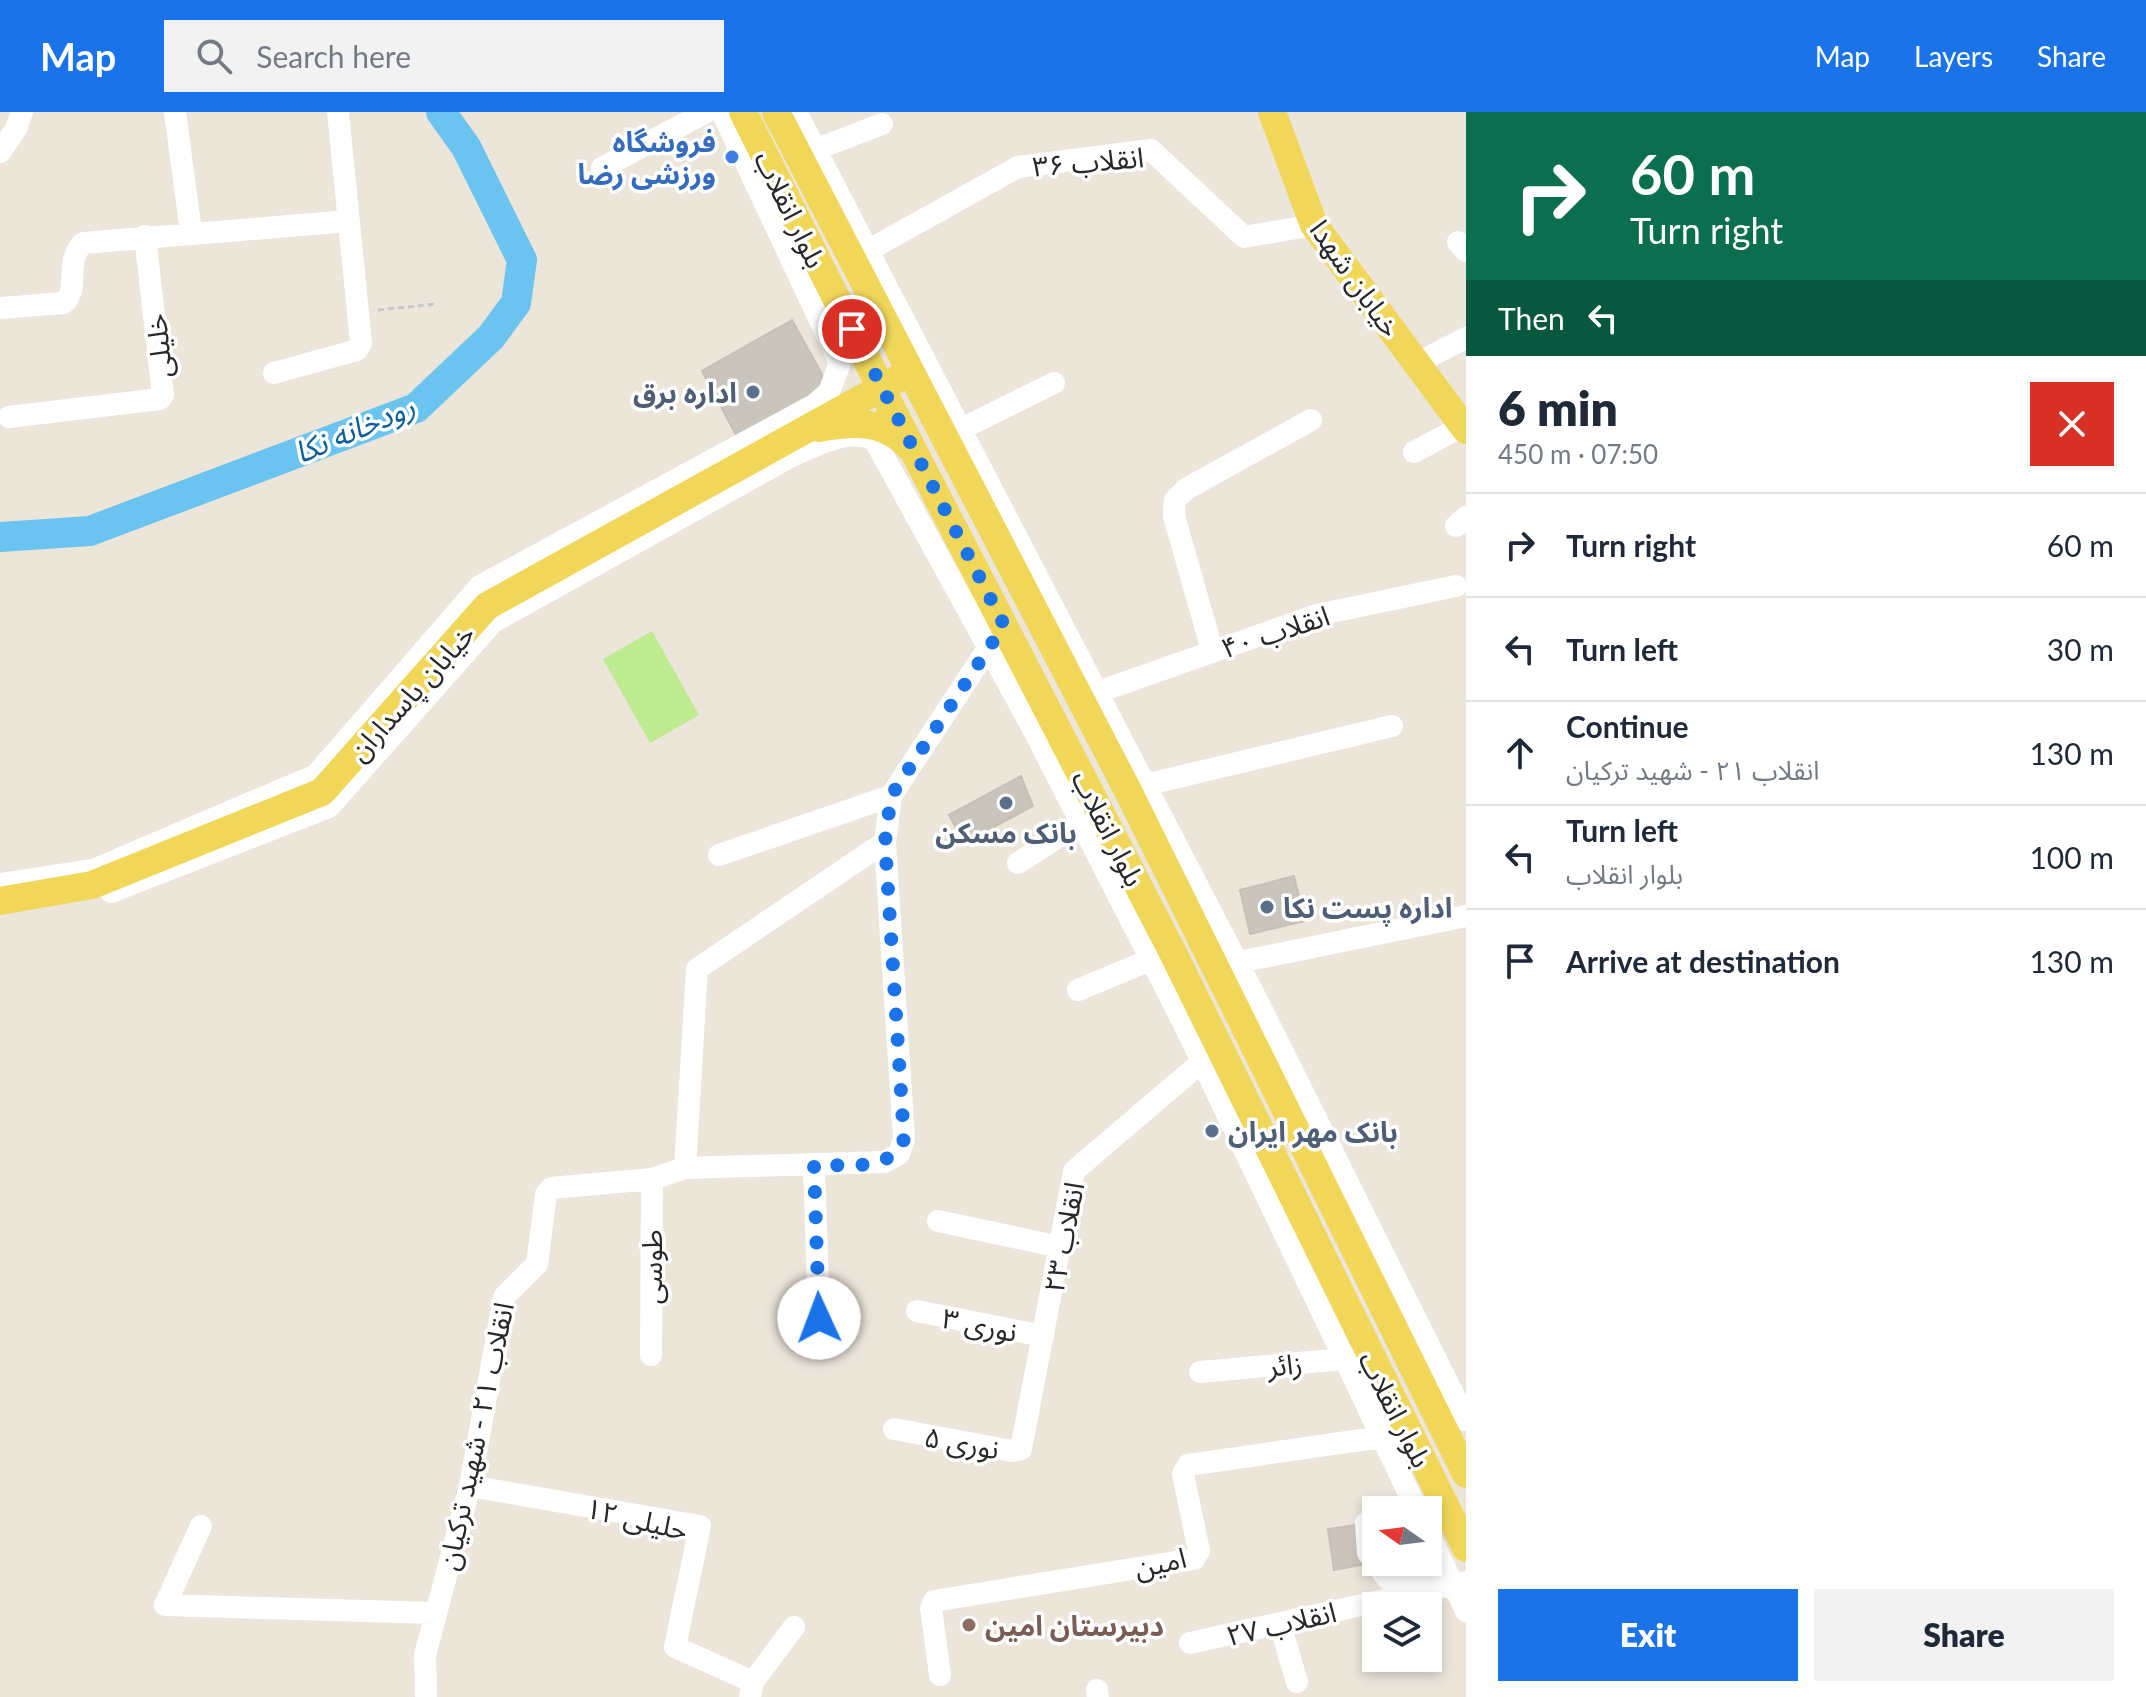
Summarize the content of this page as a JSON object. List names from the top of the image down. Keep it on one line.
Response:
{"streets":{"main road":["بلوار انقلاب","خیابان شهدا","خیابان پاسداران"],"street":["انقلاب ۳۶","خلیلی","انقلاب ۴۰","انقلاب ۲۳","طوسی","نوری ۳","زائر","انقلاب ۲۱ - شهید ترکیان","نوری ۵","حلیلی ۱۲","امین","انقلاب ۲۷"]},"crossings":[["انقلاب ۳۶","بلوار انقلاب"],["انقلاب ۳۶","خیابان شهدا"],["بلوار انقلاب","خیابان پاسداران"],["بلوار انقلاب","انقلاب ۲۳"],["بلوار انقلاب","زائر"],["بلوار انقلاب","امین"],["انقلاب ۲۳","نوری ۳"],["انقلاب ۲۳","نوری ۵"],["طوسی","انقلاب ۲۱ - شهید ترکیان"],["انقلاب ۲۱ - شهید ترکیان","حلیلی ۱۲"]],"water":["رودخانه نکا"],"places":["فروشگاه ورزشی رضا","اداره برق","بانک مسکن","اداره پست نکا","بانک مهر ایران","دبیرستان امین"],"north":"left","page":{"header":"Map","search":"Search here","nav":["Map","Layers","Share"],"turn":["60 m","Turn right"],"then":"Then","heading":["6 min","450 m · 07:50"],"list":[{"name":"Turn right","value":"60 m"},{"name":"Turn left","value":"30 m"},{"name":"Continue","note":"انقلاب ۲۱ - شهید ترکیان","value":"130 m"},{"name":"Turn left","note":"بلوار انقلاب","value":"100 m"},{"name":"Arrive at destination","value":"130 m"}],"buttons":["Exit","Share"]}}
